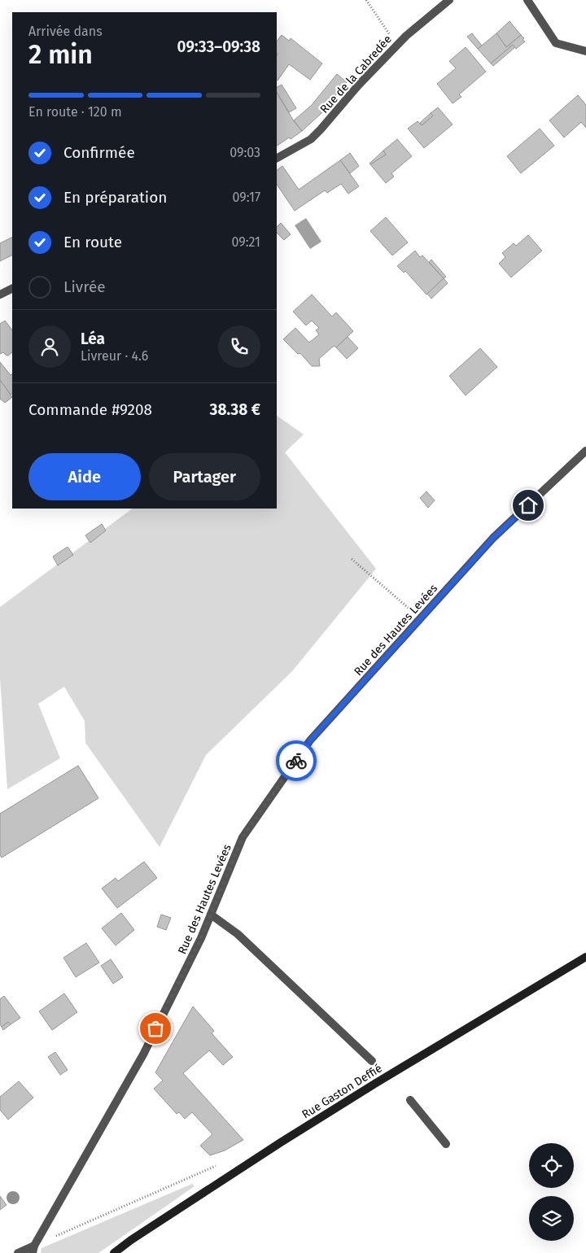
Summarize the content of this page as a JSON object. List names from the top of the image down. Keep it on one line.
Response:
{"streets":{"main road":["Rue Gaston Deffié"],"street":["Rue de la Cabredée","Rue des Hautes Levées"]},"page":{"heading":["2 min","Arrivée dans","09:33–09:38"],"panel":["Léa","Livreur · 4.6","Commande #9208","38.38 €"],"bar":"En route · 120 m","list":[["Confirmée","09:03"],["En préparation","09:17"],["En route","09:21"],"Livrée"],"buttons":["Aide","Partager"]}}
